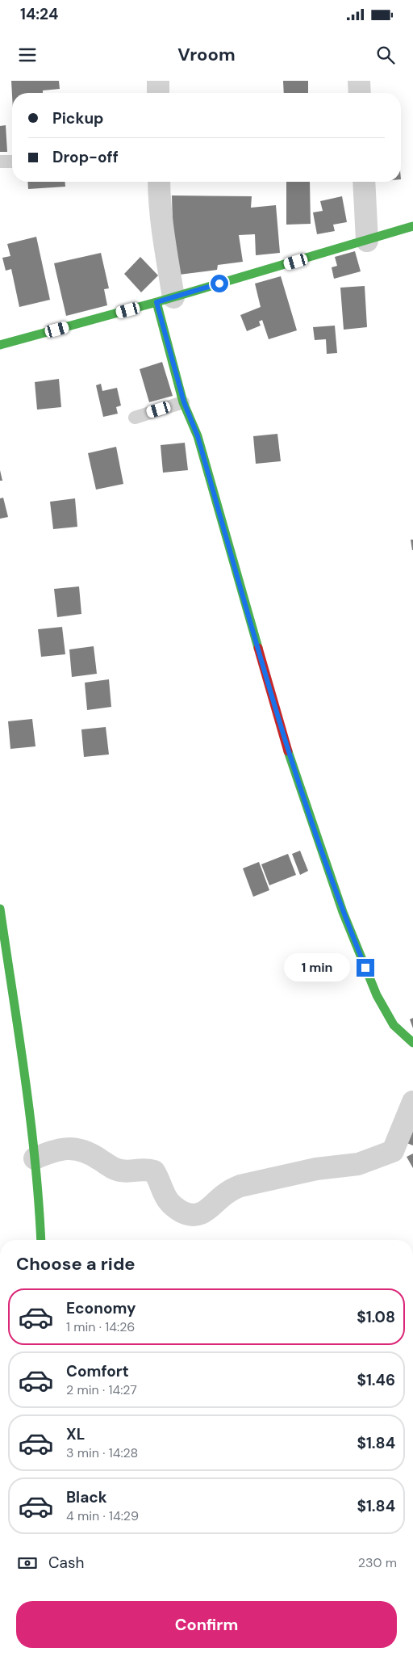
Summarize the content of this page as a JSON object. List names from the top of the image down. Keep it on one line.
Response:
{"page":{"status":"14:24","header":"Vroom","banner":["Pickup","Drop-off"],"bubble":"1 min","heading":"Choose a ride","list":[{"name":"Economy","note":"1 min · 14:26","value":"$1.08"},{"name":"Comfort","note":"2 min · 14:27","value":"$1.46"},{"name":"XL","note":"3 min · 14:28","value":"$1.84"},{"name":"Black","note":"4 min · 14:29","value":"$1.84"}],"pay":["Cash","230 m"],"buttons":"Confirm"}}
